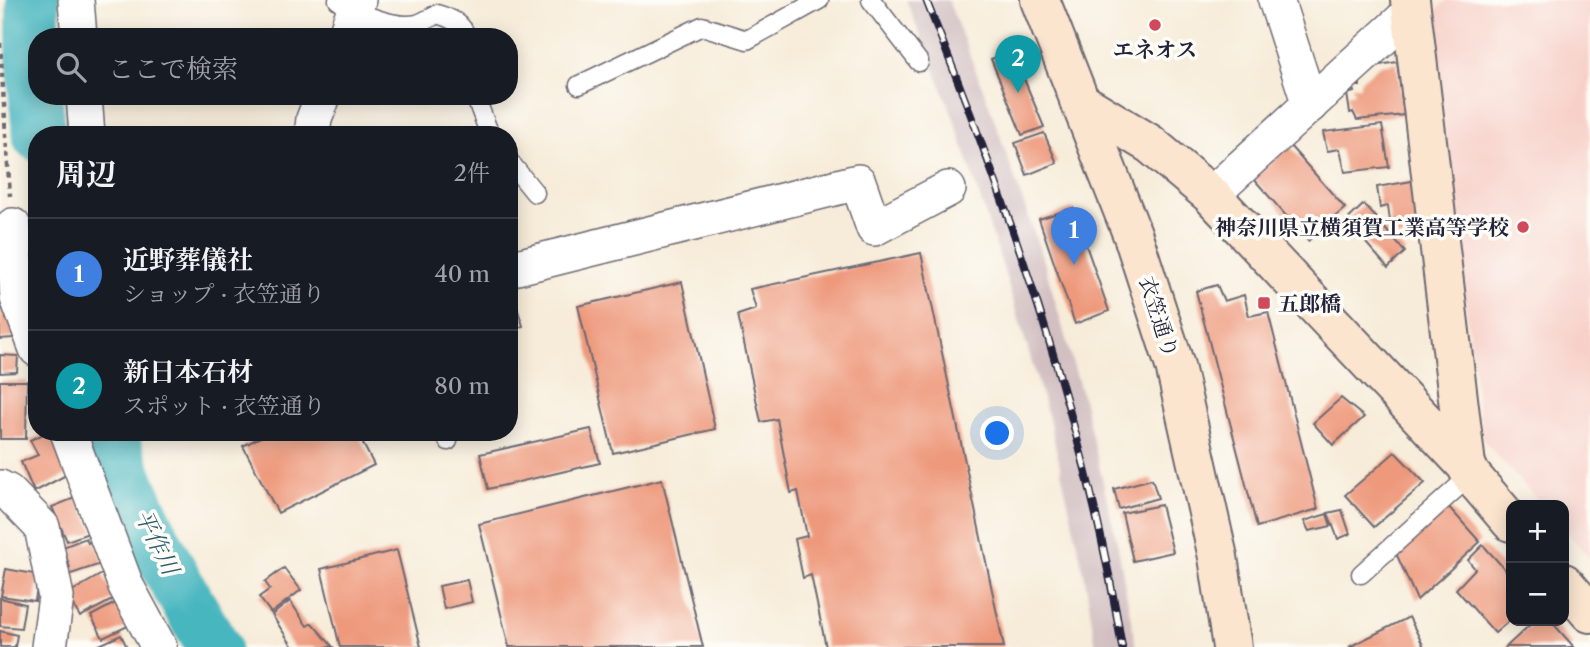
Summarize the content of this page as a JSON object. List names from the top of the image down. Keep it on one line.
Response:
{"streets":{"street":["衣笠通り"]},"water":["平作川"],"places":{"other":["エネオス","神奈川県立横須賀工業高等学校"],"transit":["五郎橋"]},"page":{"search":"ここで検索","pins":["2","1"],"heading":["周辺","2件"],"list":[{"mark":"1","name":"近野葬儀社","note":"ショップ · 衣笠通り","value":"40 m"},{"mark":"2","name":"新日本石材","note":"スポット · 衣笠通り","value":"80 m"}],"map_buttons":["+","−"]}}
